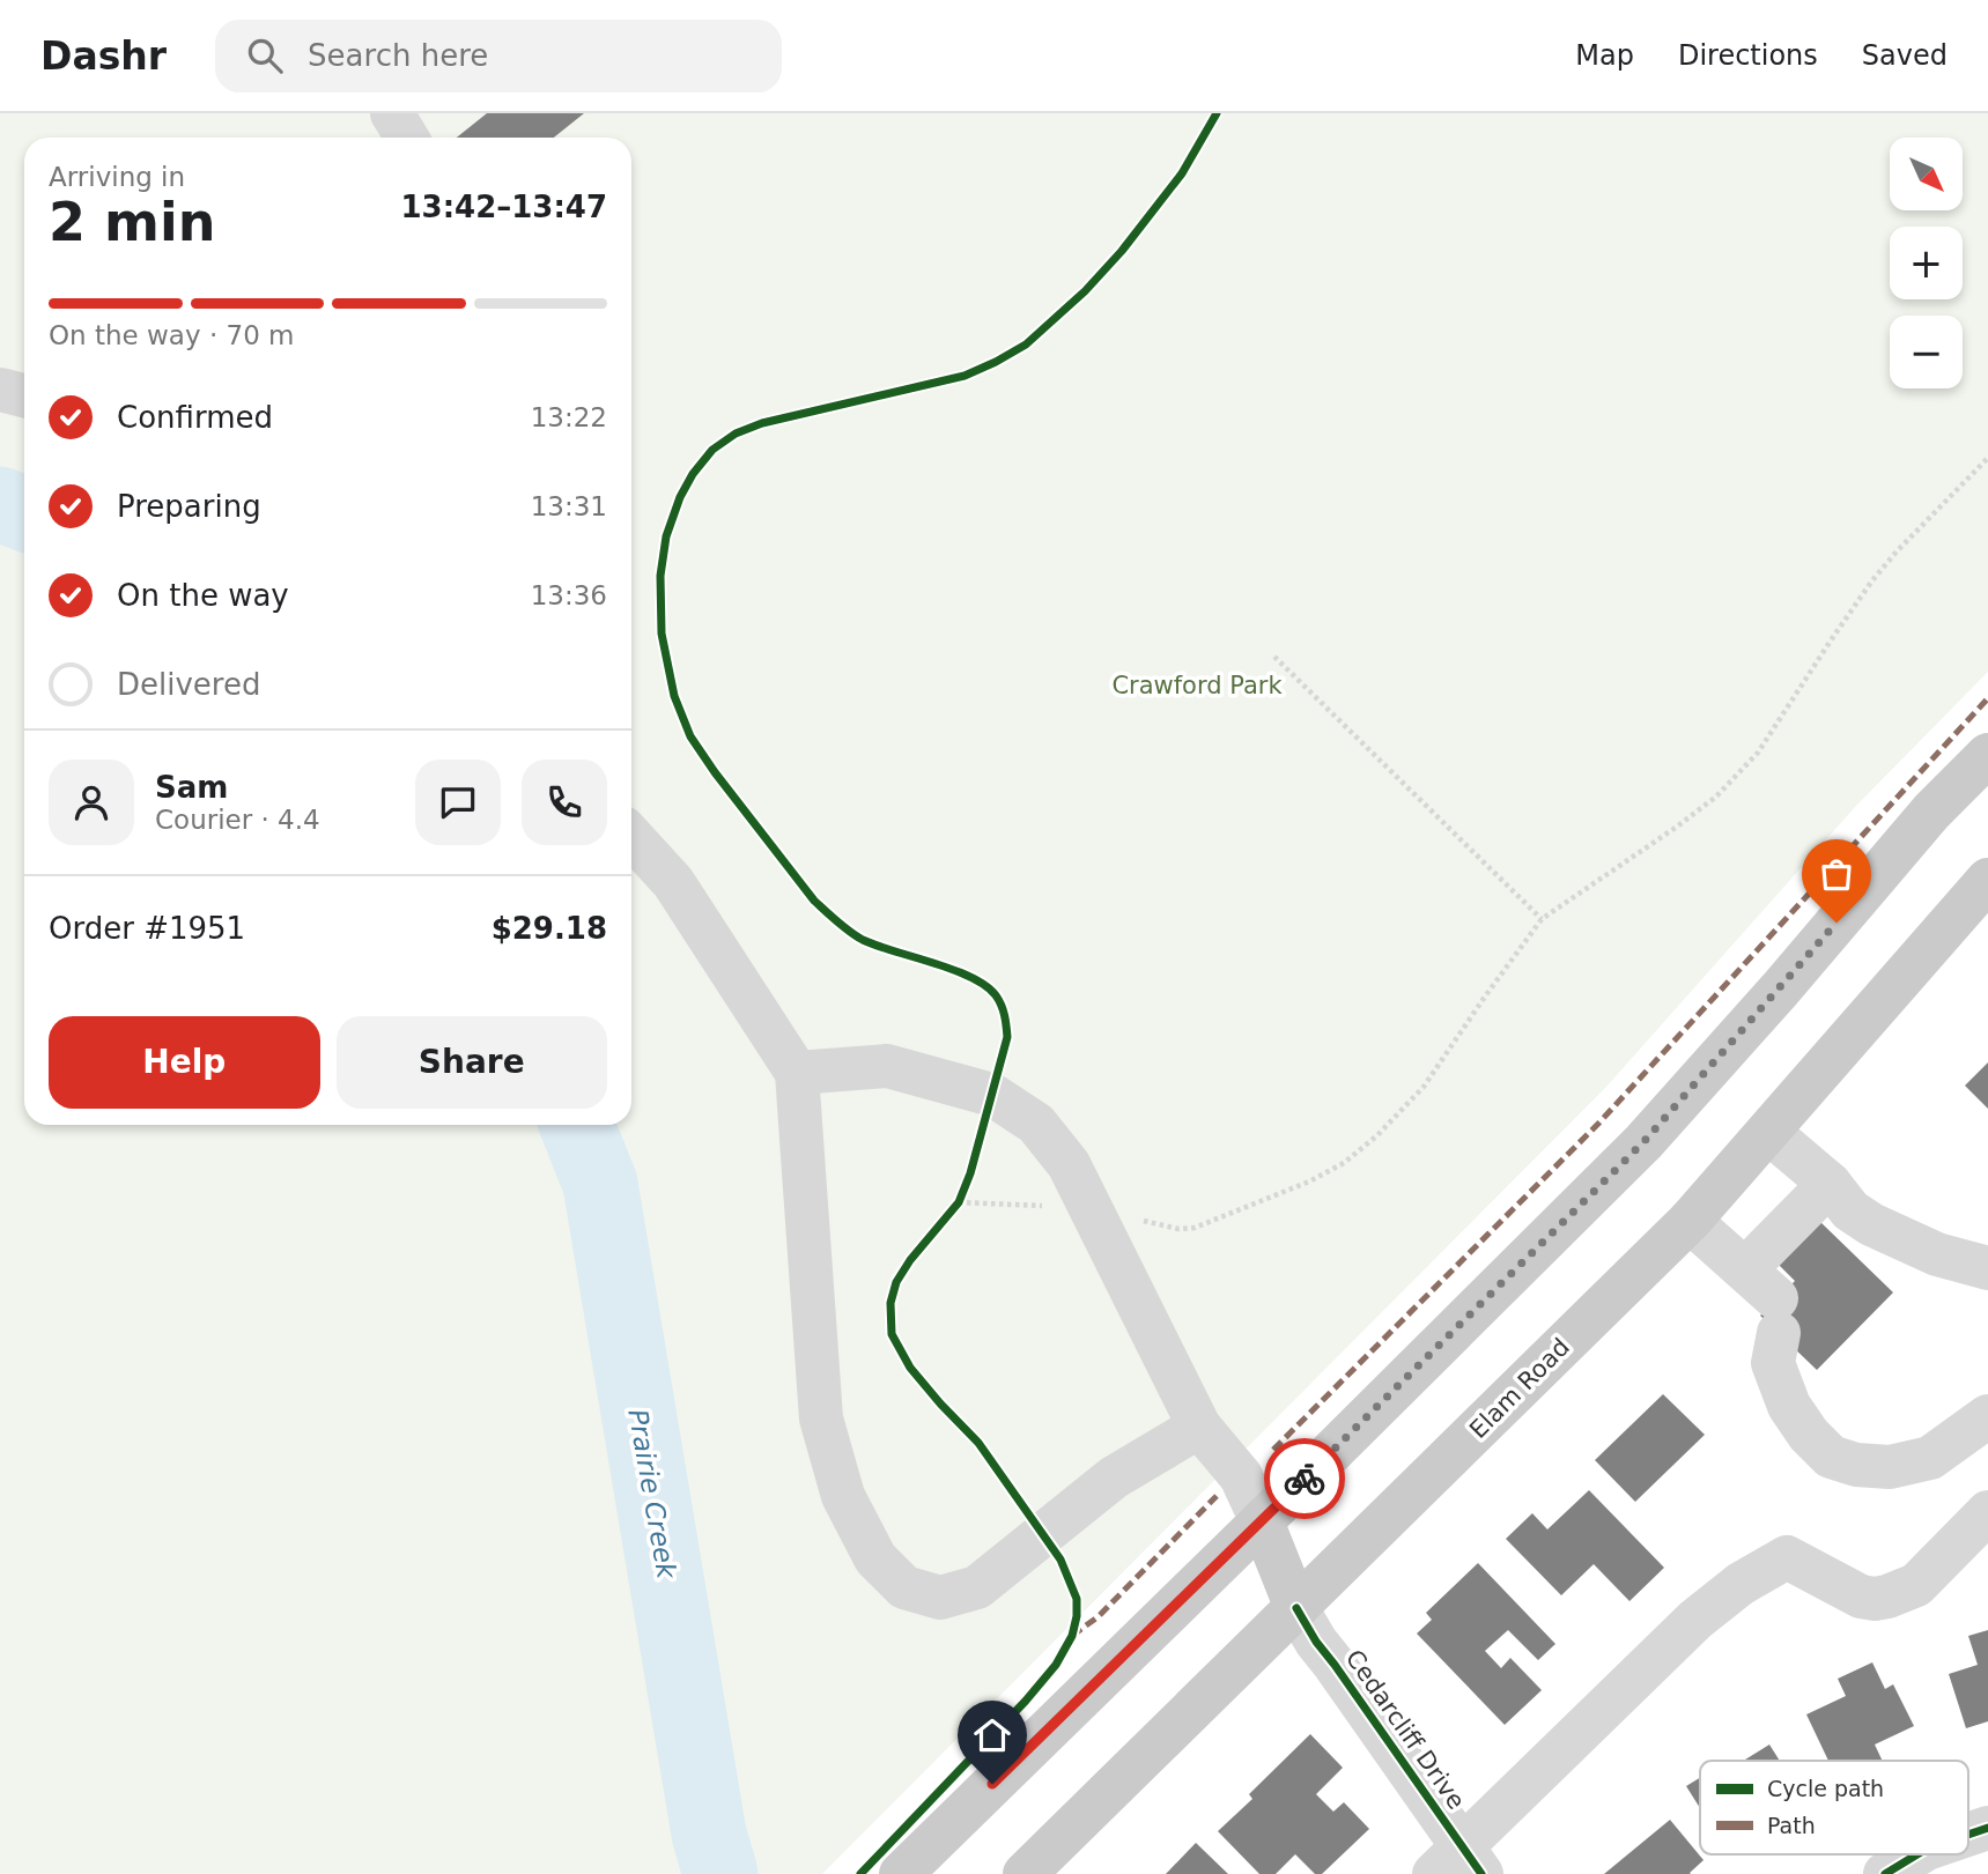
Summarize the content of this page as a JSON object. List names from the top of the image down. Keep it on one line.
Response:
{"streets":{"main road":["Elam Road"],"street":["Cedarcliff Drive"]},"crossings":[["Elam Road","Cedarcliff Drive"]],"water":["Prairie Creek"],"parks":["Crawford Park"],"legend":["Cycle path","Path"],"north":"bottom right","page":{"header":"Dashr","search":"Search here","nav":["Map","Directions","Saved"],"map_buttons":["+","−"],"heading":["2 min","Arriving in","13:42–13:47"],"panel":["Sam","Courier · 4.4","Order #1951","$29.18"],"bar":"On the way · 70 m","list":[["Confirmed","13:22"],["Preparing","13:31"],["On the way","13:36"],"Delivered"],"buttons":["Help","Share"]}}
